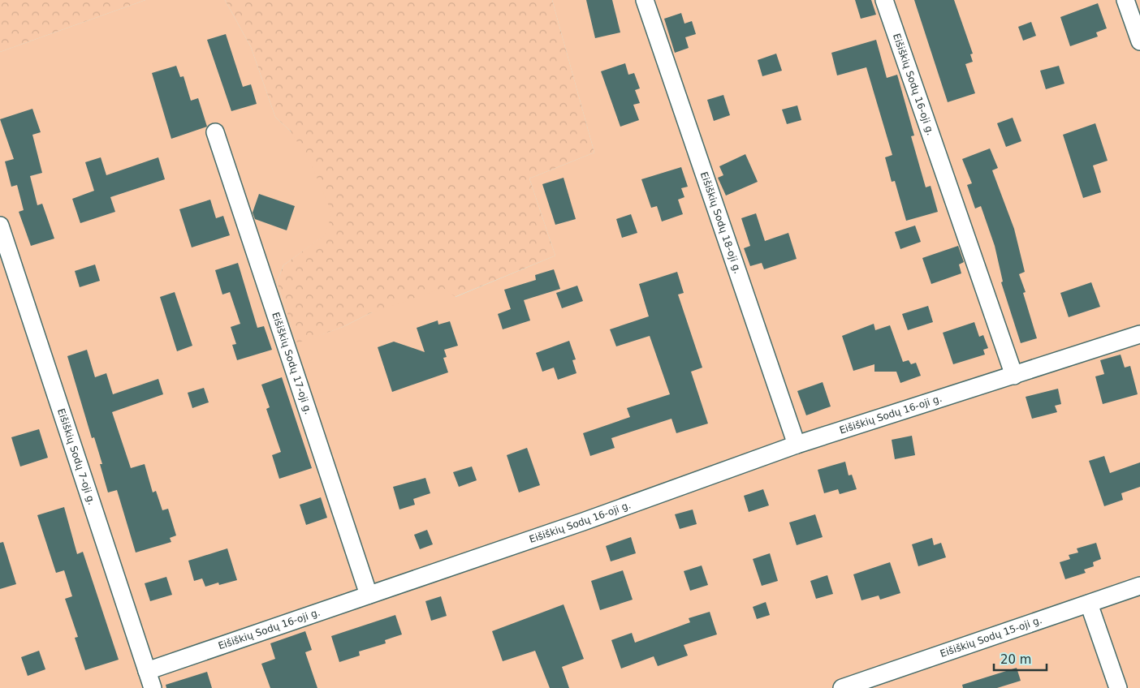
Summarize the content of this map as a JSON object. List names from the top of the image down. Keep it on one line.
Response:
{"streets":{"street":["Eišiškių Sodų 16-oji g.","Eišiškių Sodų 18-oji g.","Eišiškių Sodų 17-oji g.","Eišiškių Sodų 7-oji g.","Eišiškių Sodų 15-oji g."]},"crossings":[["Eišiškių Sodų 16-oji g.","Eišiškių Sodų 18-oji g."],["Eišiškių Sodų 16-oji g.","Eišiškių Sodų 17-oji g."],["Eišiškių Sodų 16-oji g.","Eišiškių Sodų 7-oji g."]],"scale_bar":"20 m"}
